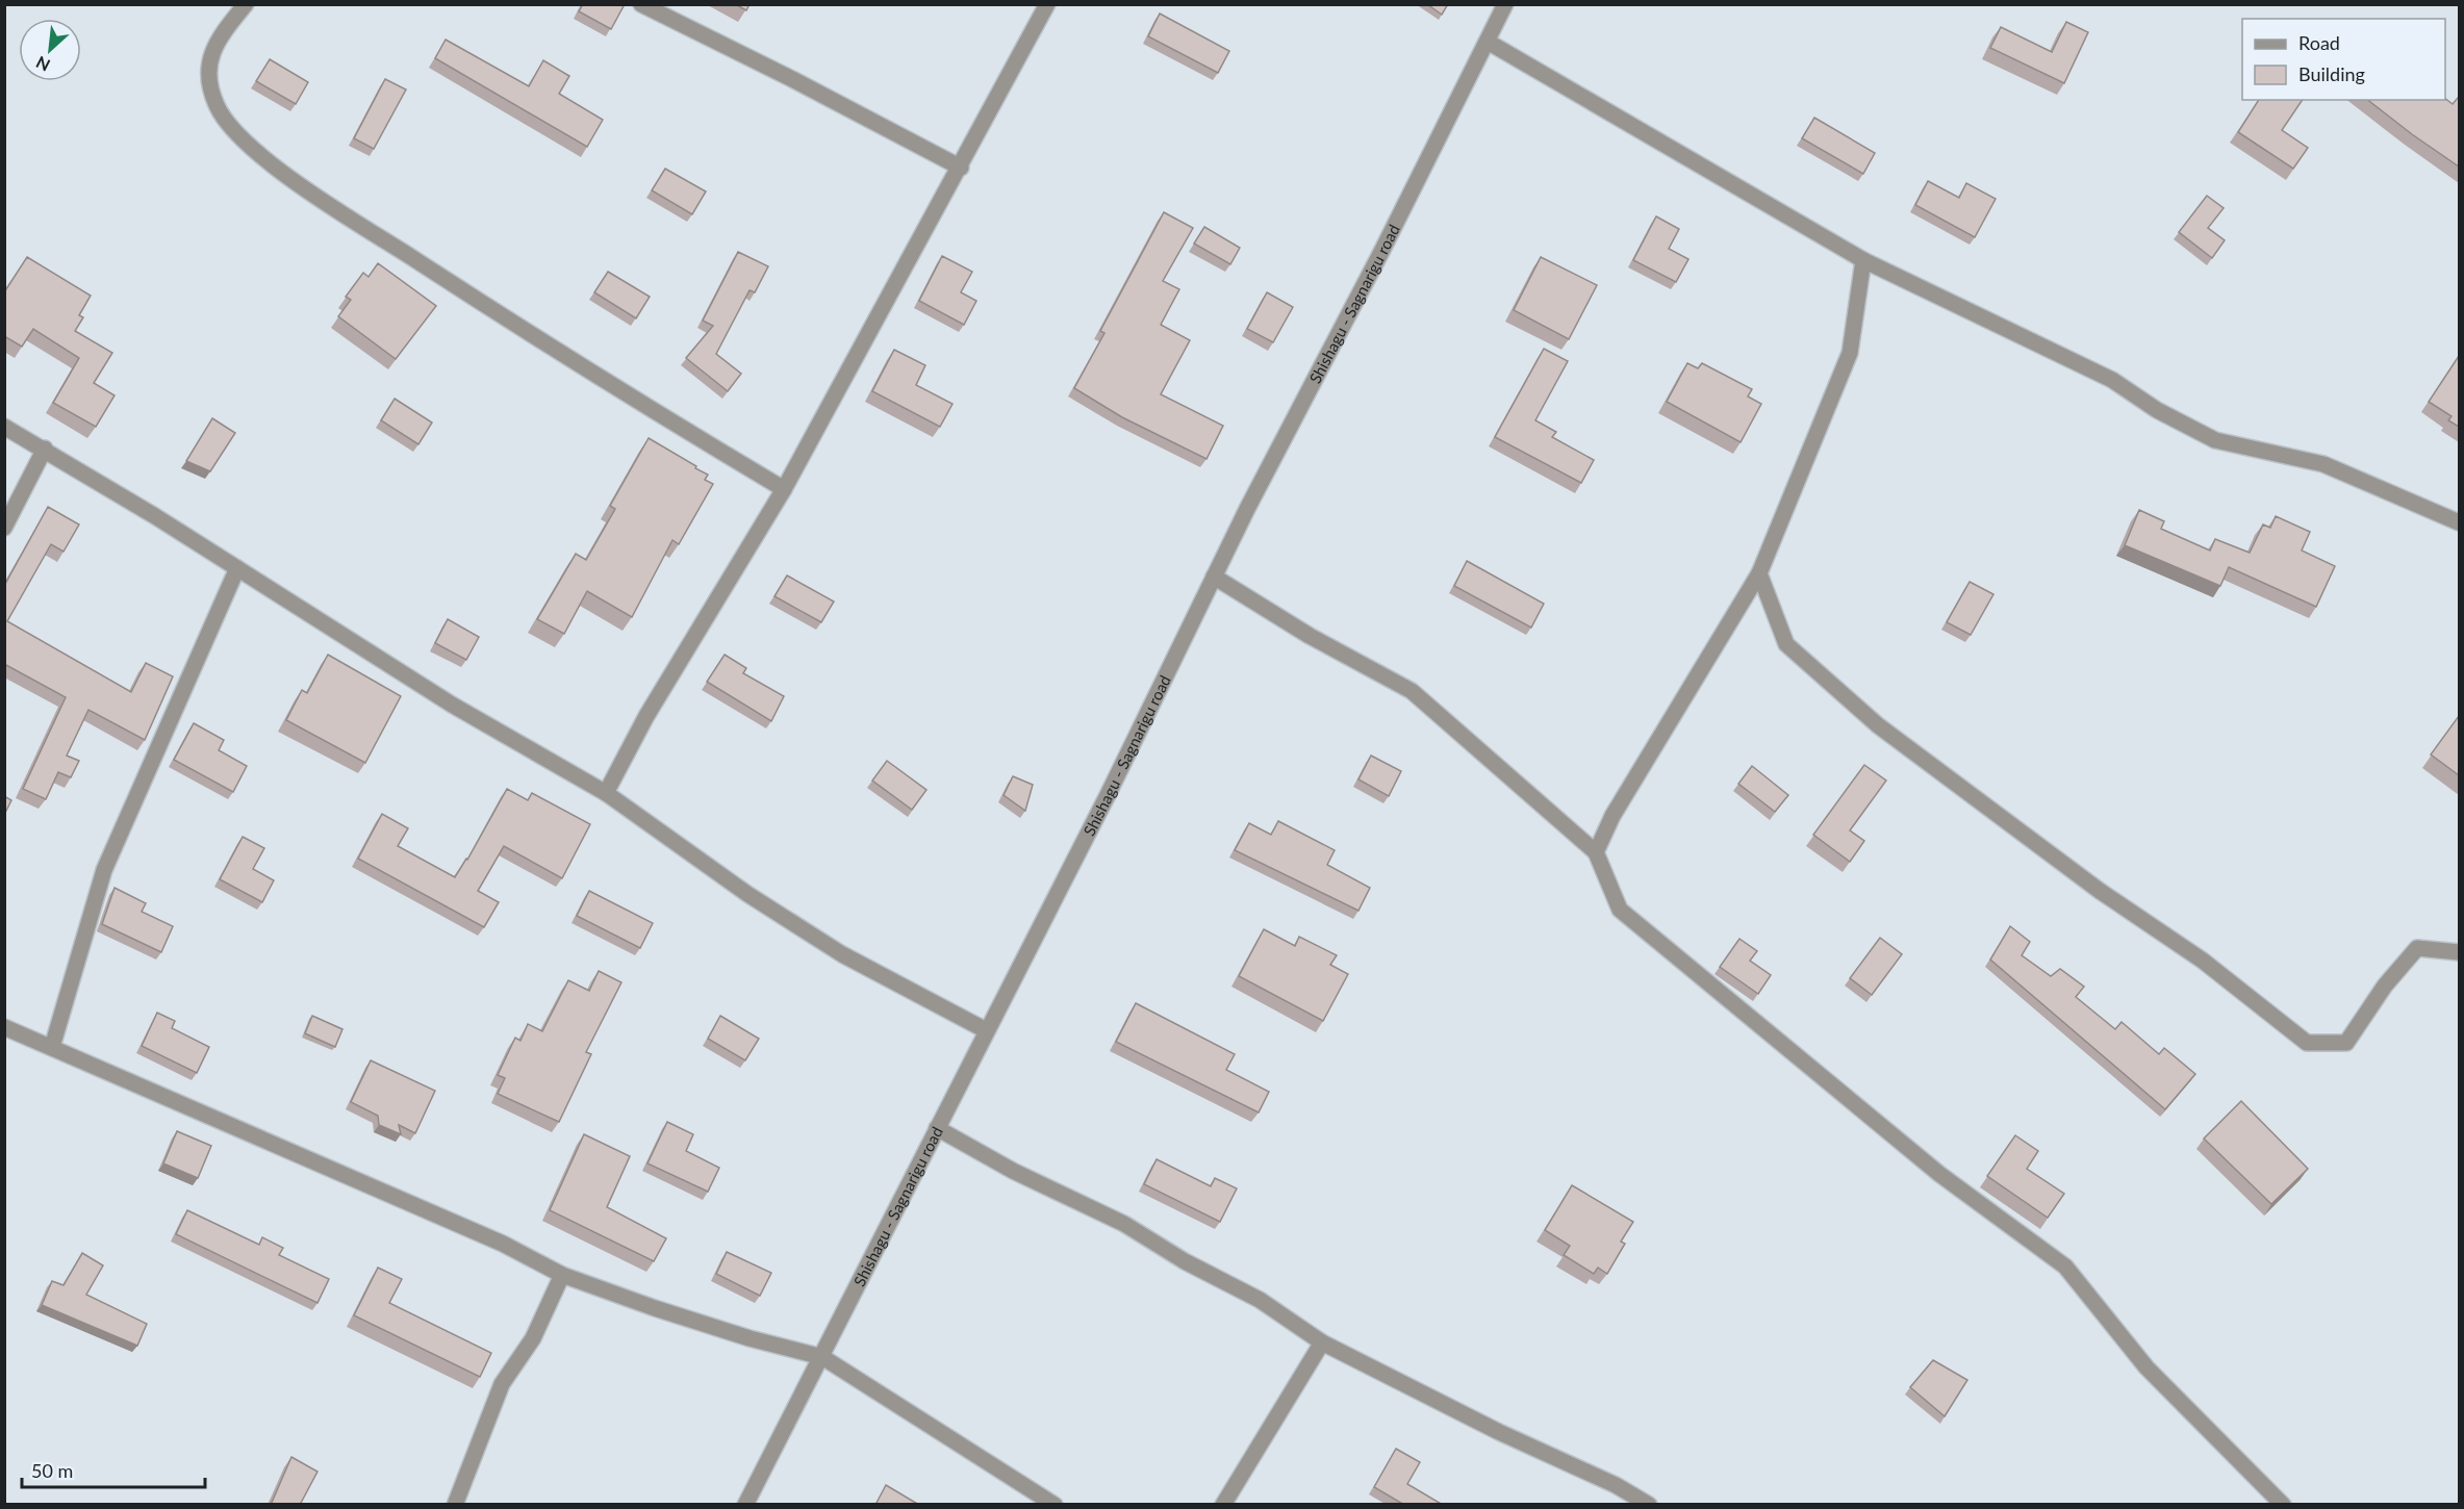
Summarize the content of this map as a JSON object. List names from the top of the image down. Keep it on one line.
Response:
{"streets":{"street":["Shishagu - Sagnarigu road"]},"legend":["Road","Building"],"scale_bar":"50 m","north":"bottom left"}
